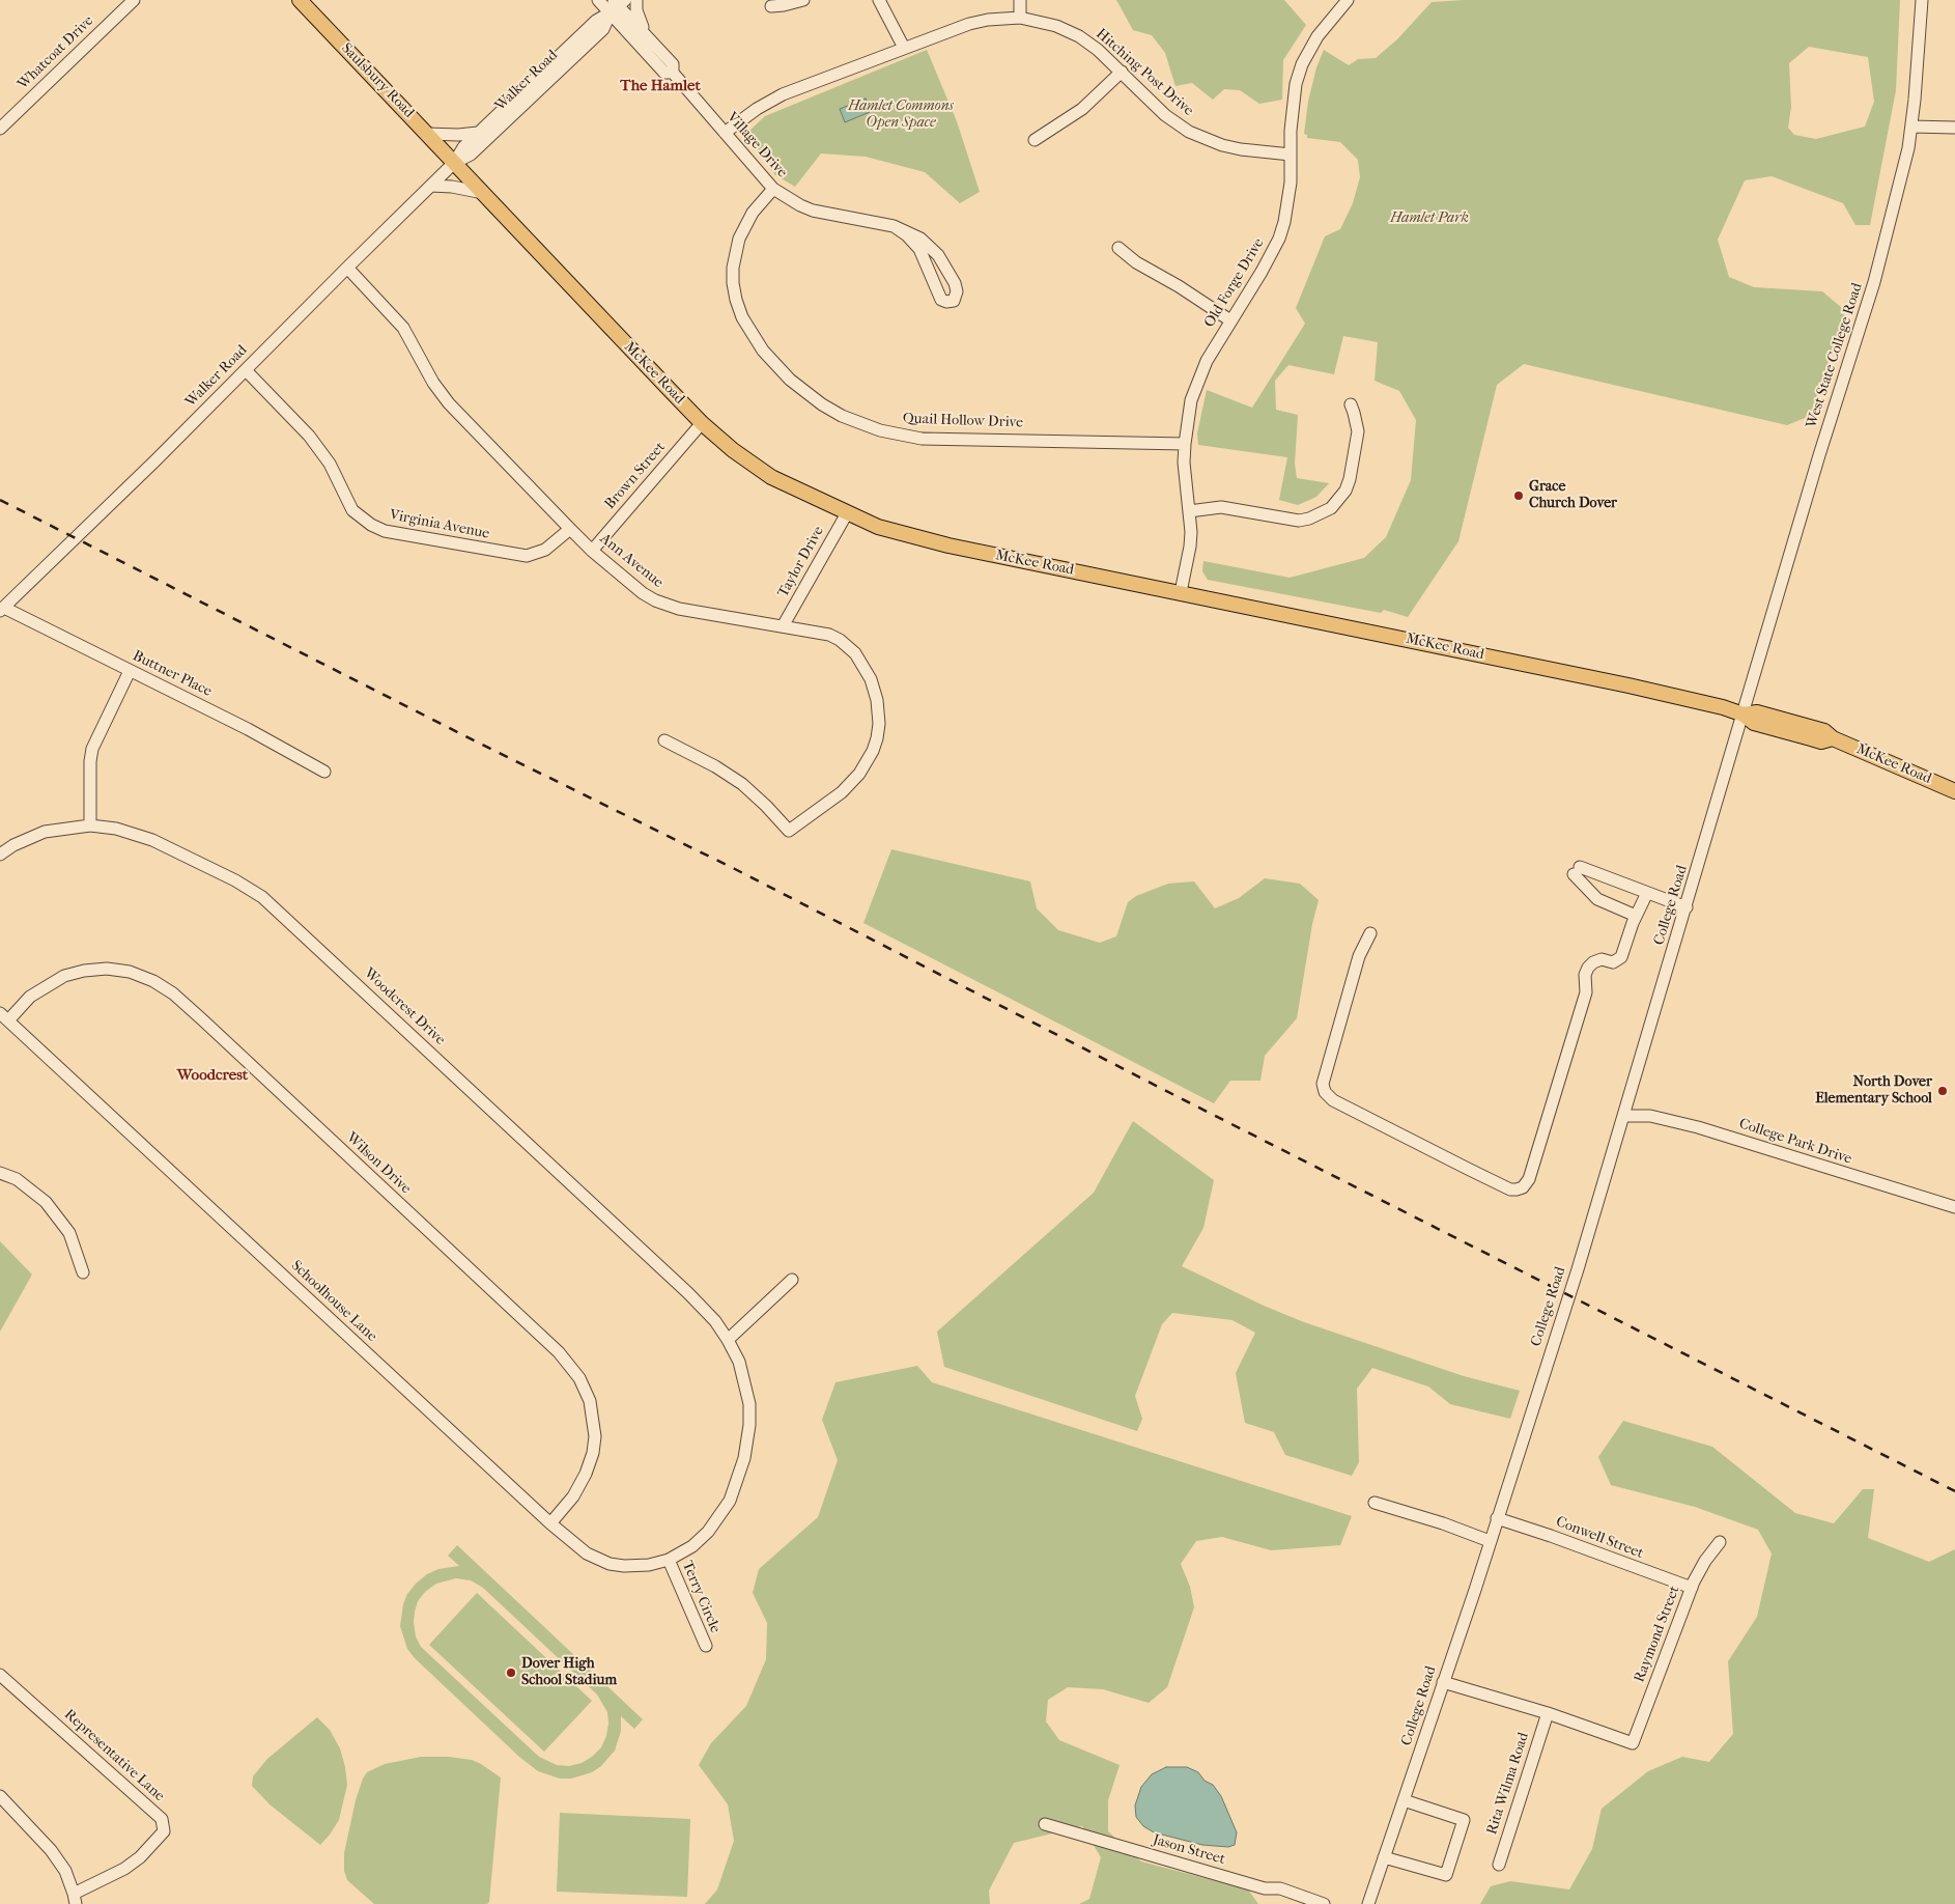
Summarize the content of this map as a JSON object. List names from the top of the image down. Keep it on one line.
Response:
{"streets":{"main road":["Saulsbury Road","McKee Road"],"street":["Whatcoat Drive","Hitching Post Drive","Walker Road","Village Drive","Old Forge Drive","West State College Road","Quail Hollow Drive","Brown Street","Virginia Avenue","Ann Avenue","Taylor Drive","Buttner Place","College Road","Woodcrest Drive","College Park Drive","Wilson Drive","Schoolhouse Lane","Conwell Street","Terry Circle","Raymond Street","Representative Lane","Rita Wilma Road","Jason Street"]},"crossings":[["Hitching Post Drive","Village Drive"],["Hitching Post Drive","Old Forge Drive"],["Saulsbury Road","Walker Road"],["Saulsbury Road","McKee Road"],["Walker Road","Village Drive"],["Walker Road","McKee Road"],["Walker Road","Virginia Avenue"],["Walker Road","Ann Avenue"],["Walker Road","Buttner Place"],["Village Drive","Quail Hollow Drive"],["Old Forge Drive","McKee Road"],["Old Forge Drive","Quail Hollow Drive"],["West State College Road","McKee Road"],["West State College Road","College Road"],["McKee Road","Brown Street"],["McKee Road","Taylor Drive"],["McKee Road","College Road"],["Brown Street","Ann Avenue"],["Virginia Avenue","Ann Avenue"],["Ann Avenue","Taylor Drive"],["College Road","College Park Drive"],["College Road","Conwell Street"],["Woodcrest Drive","Schoolhouse Lane"],["Woodcrest Drive","Terry Circle"],["Wilson Drive","Schoolhouse Lane"],["Schoolhouse Lane","Terry Circle"],["Conwell Street","Raymond Street"],["Raymond Street","Rita Wilma Road"]],"districts":["The Hamlet","Woodcrest"],"parks":["Hamlet Commons Open Space","Hamlet Park"],"places":["Grace Church Dover","North Dover Elementary School","Dover High School Stadium"]}
